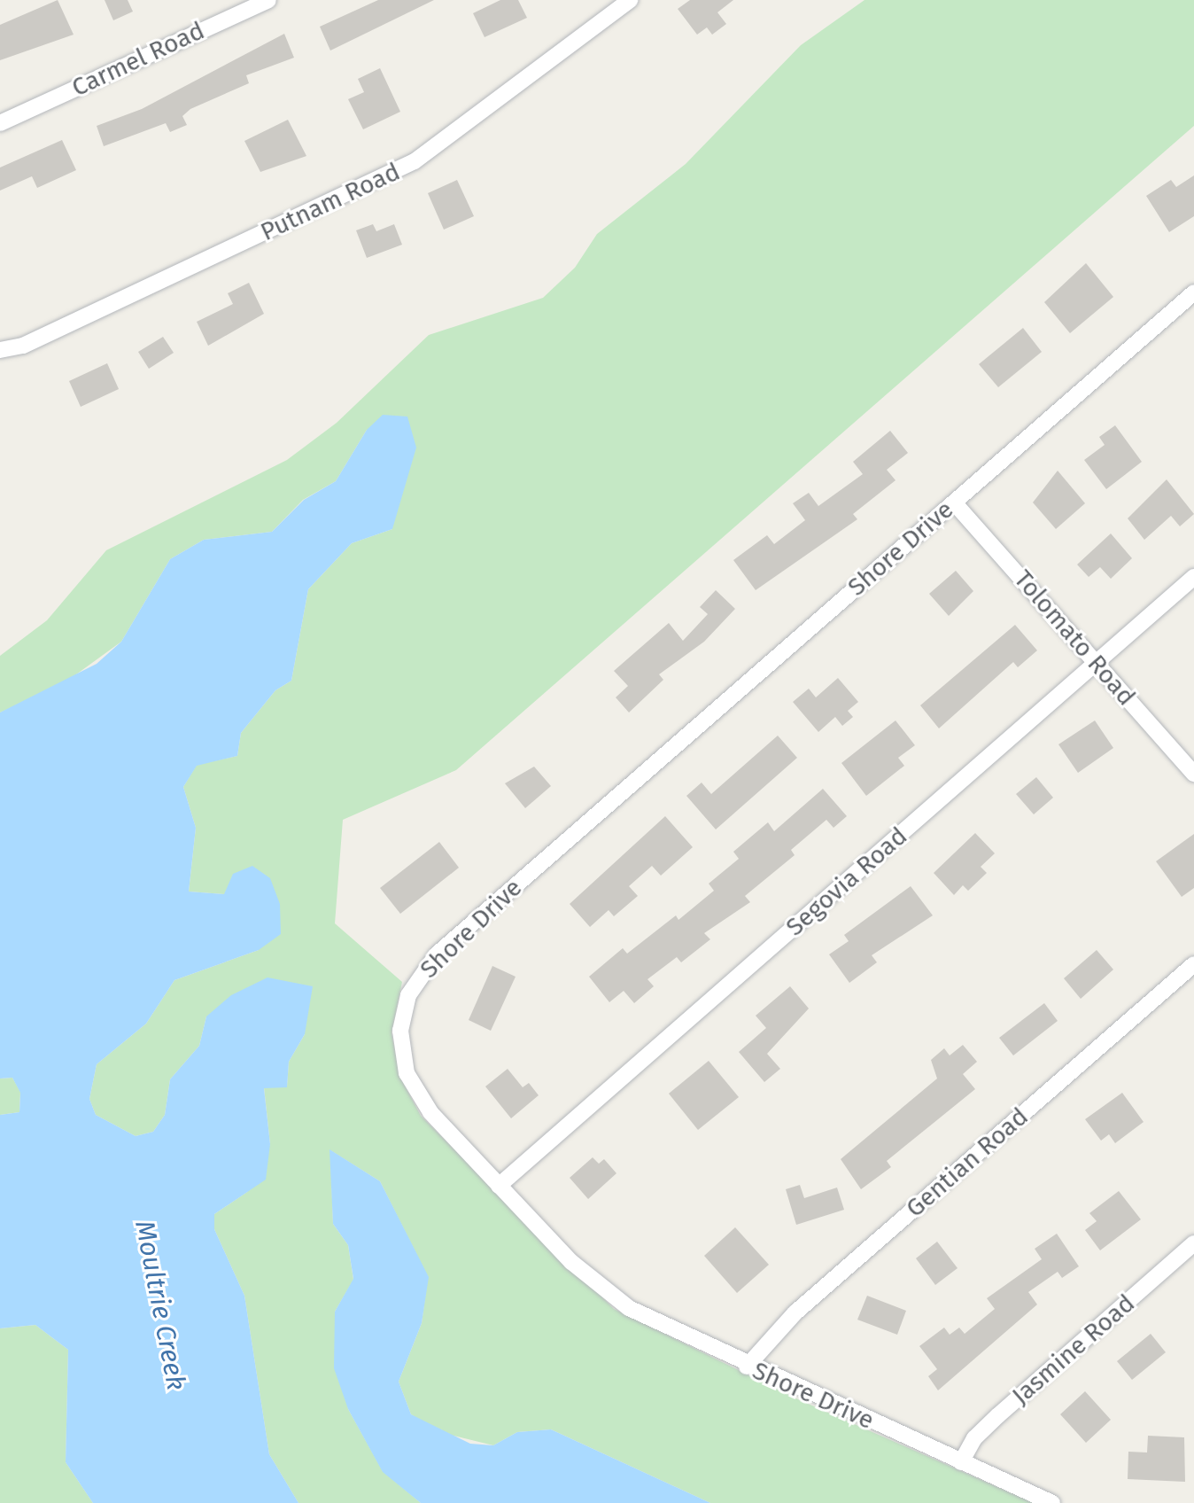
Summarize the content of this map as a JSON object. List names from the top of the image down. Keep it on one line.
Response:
{"streets":{"street":["Carmel Road","Putnam Road","Shore Drive","Tolomato Road","Segovia Road","Gentian Road","Jasmine Road"]},"crossings":[["Shore Drive","Tolomato Road"],["Shore Drive","Segovia Road"],["Shore Drive","Gentian Road"],["Shore Drive","Jasmine Road"],["Tolomato Road","Segovia Road"]],"water":["Moultrie Creek"]}
